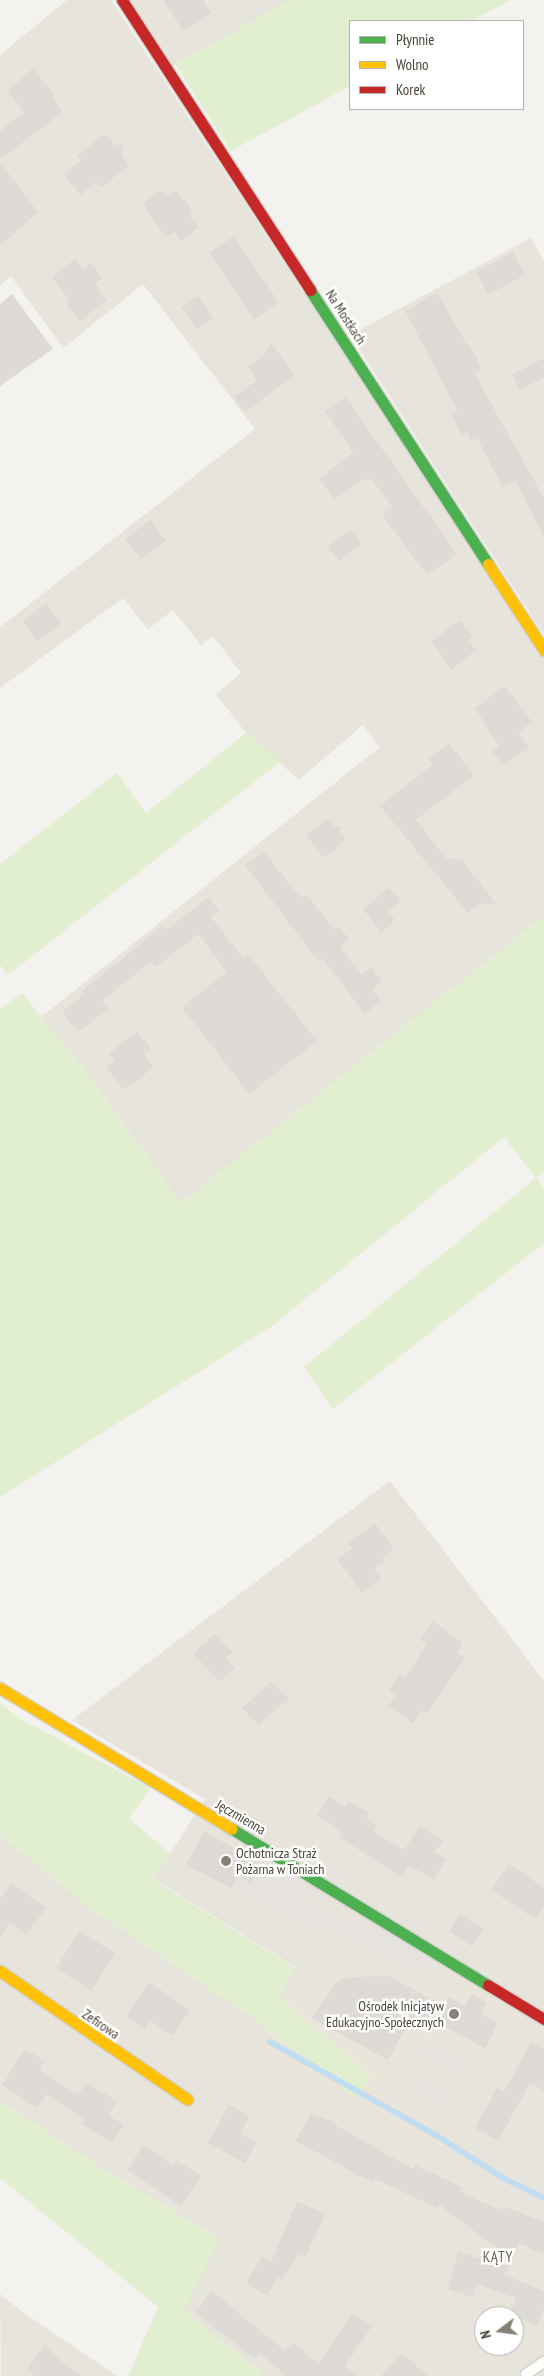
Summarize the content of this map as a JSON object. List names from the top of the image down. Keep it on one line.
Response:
{"streets":{"street":["Na Mostkach","Jęczmienna","Zefirowa"]},"districts":["KĄTY"],"places":["Ochotnicza Straż Pożarna w Toniach","Ośrodek Inicjatyw Edukacyjno-Społecznych"],"legend":["Płynnie","Wolno","Korek"],"north":"left"}
